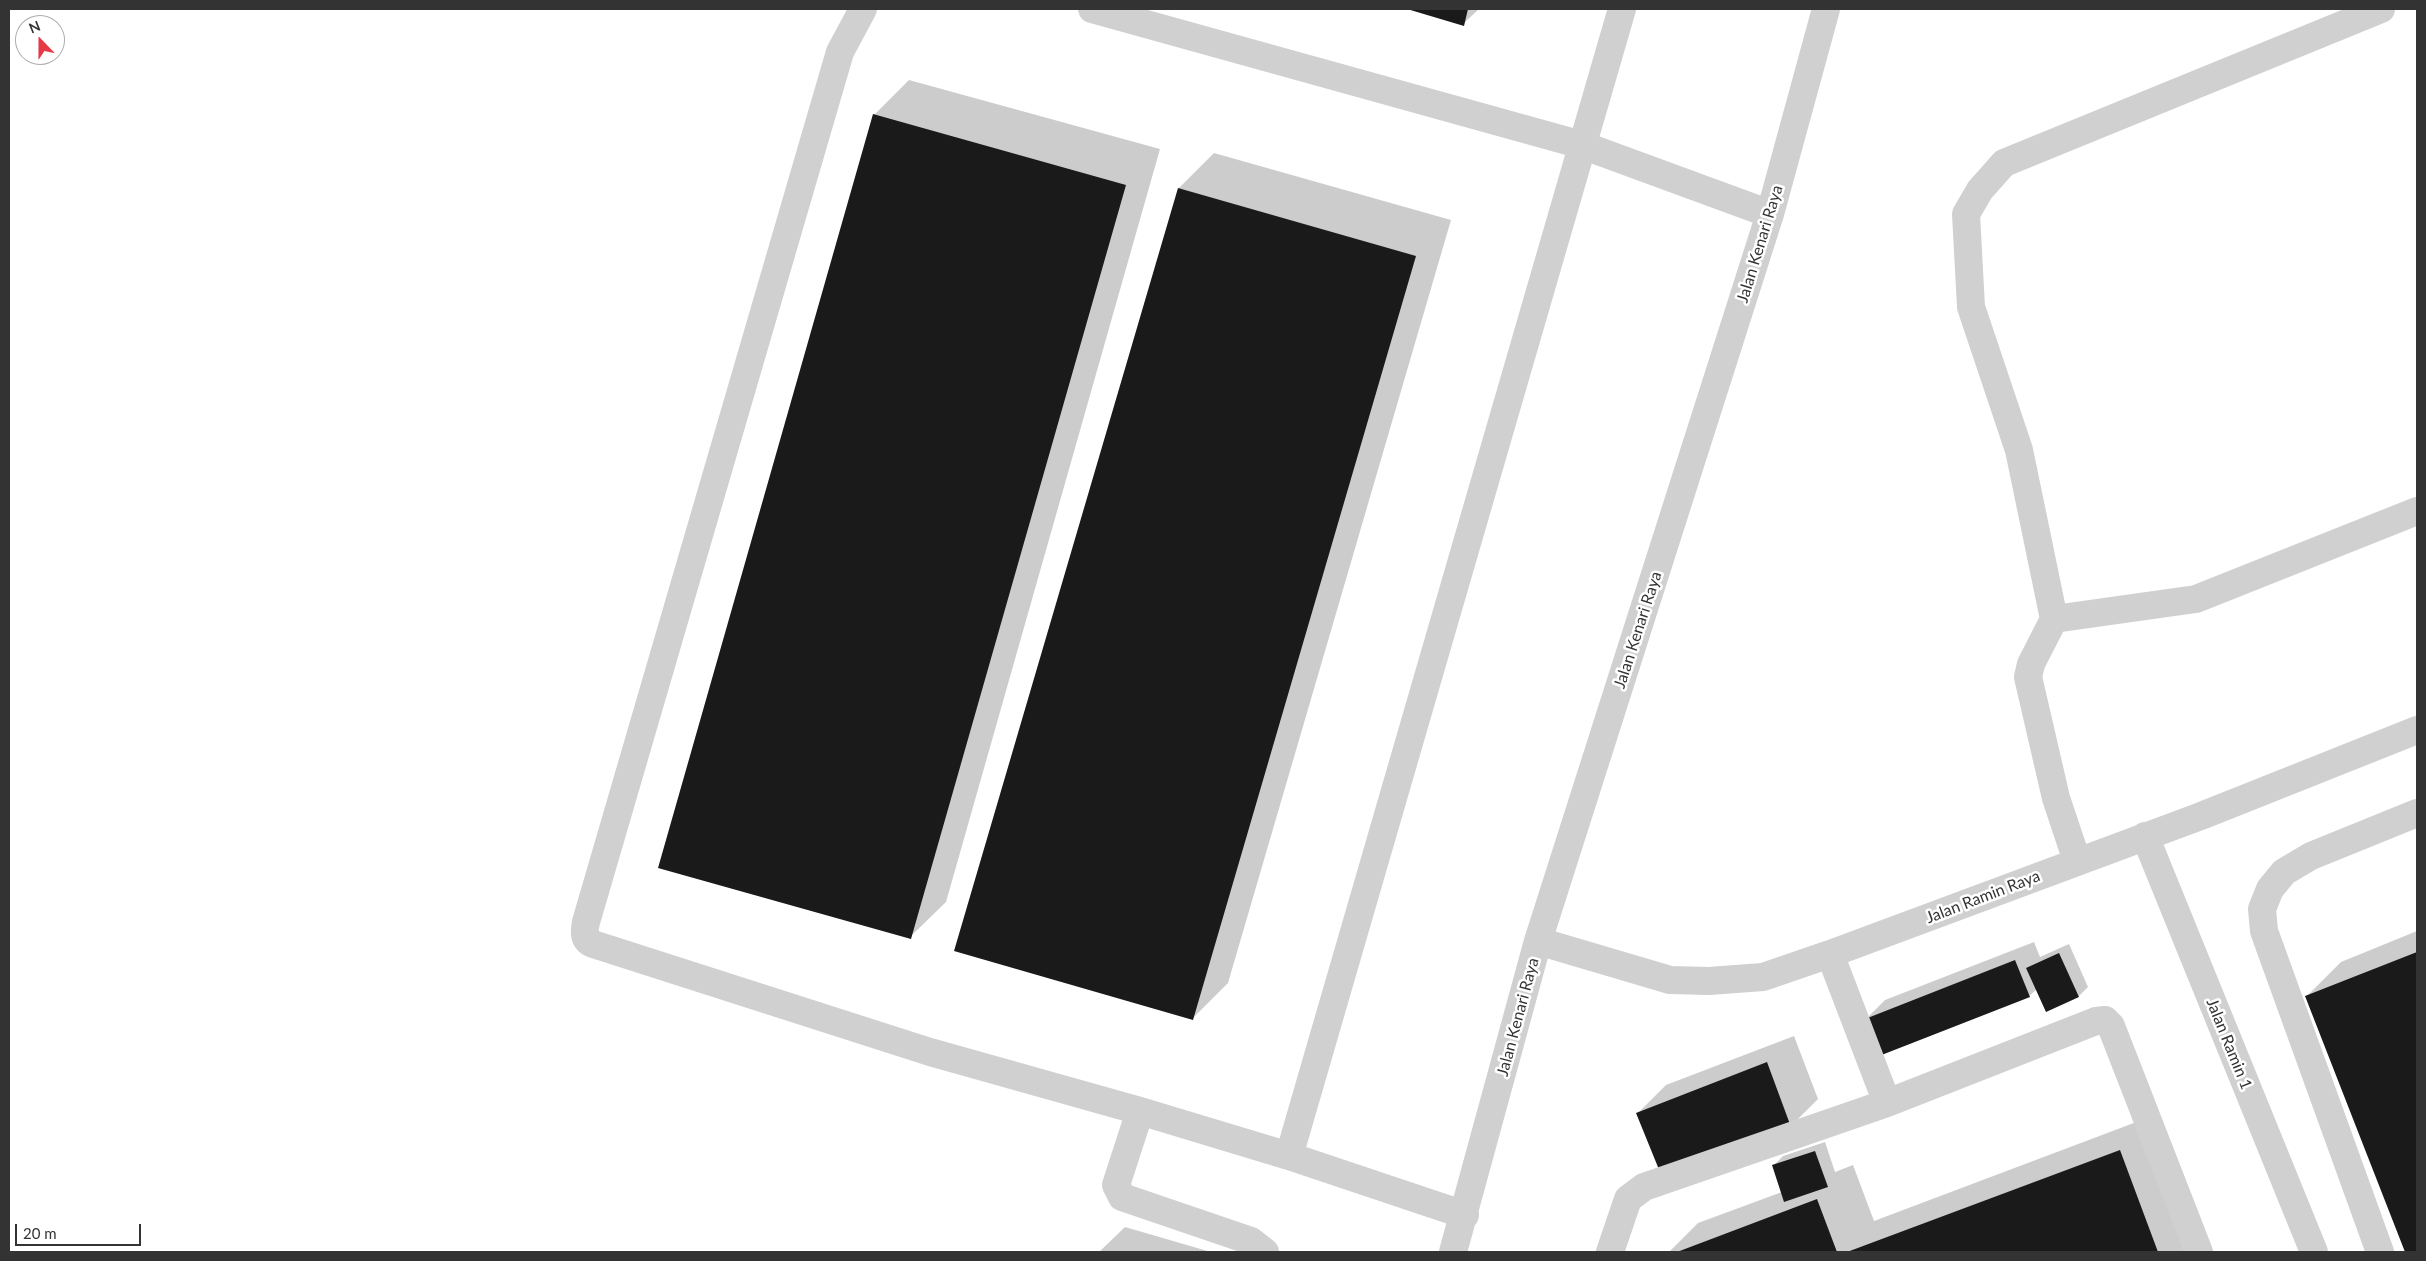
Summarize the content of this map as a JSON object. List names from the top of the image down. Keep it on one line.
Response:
{"streets":{"street":["Jalan Kenari Raya","Jalan Ramin Raya","Jalan Ramin 1"]},"crossings":[["Jalan Kenari Raya","Jalan Ramin Raya"],["Jalan Ramin Raya","Jalan Ramin 1"]],"scale_bar":"20 m","north":"top"}
